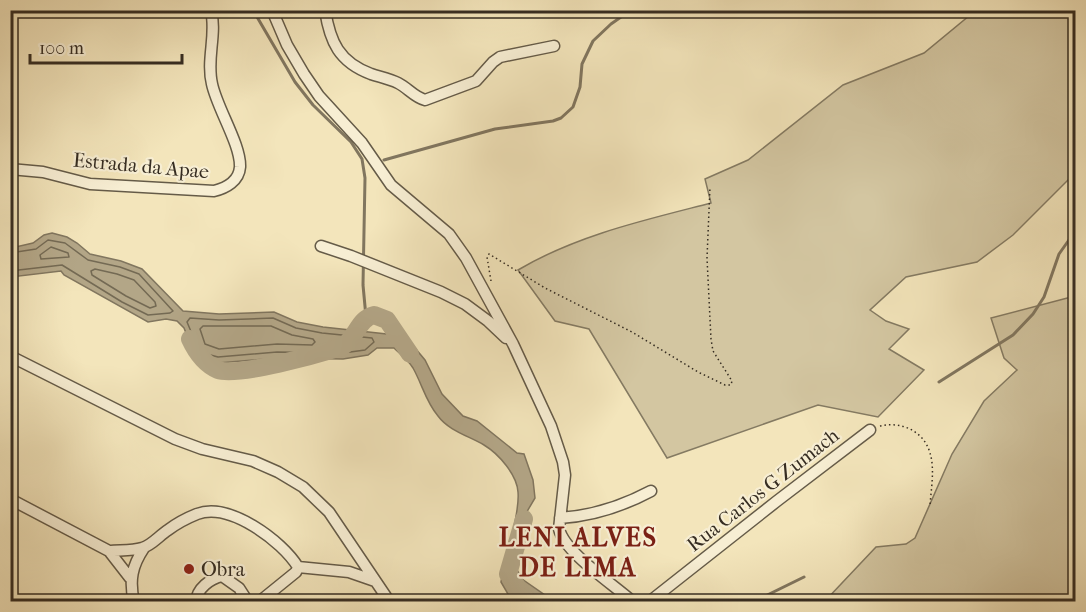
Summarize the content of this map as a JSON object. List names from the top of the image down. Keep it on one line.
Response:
{"streets":{"street":["Estrada da Apae","Rua Carlos G Zumach"]},"districts":["LENI ALVES DE LIMA"],"places":["Obra"],"scale_bar":"100 m"}
